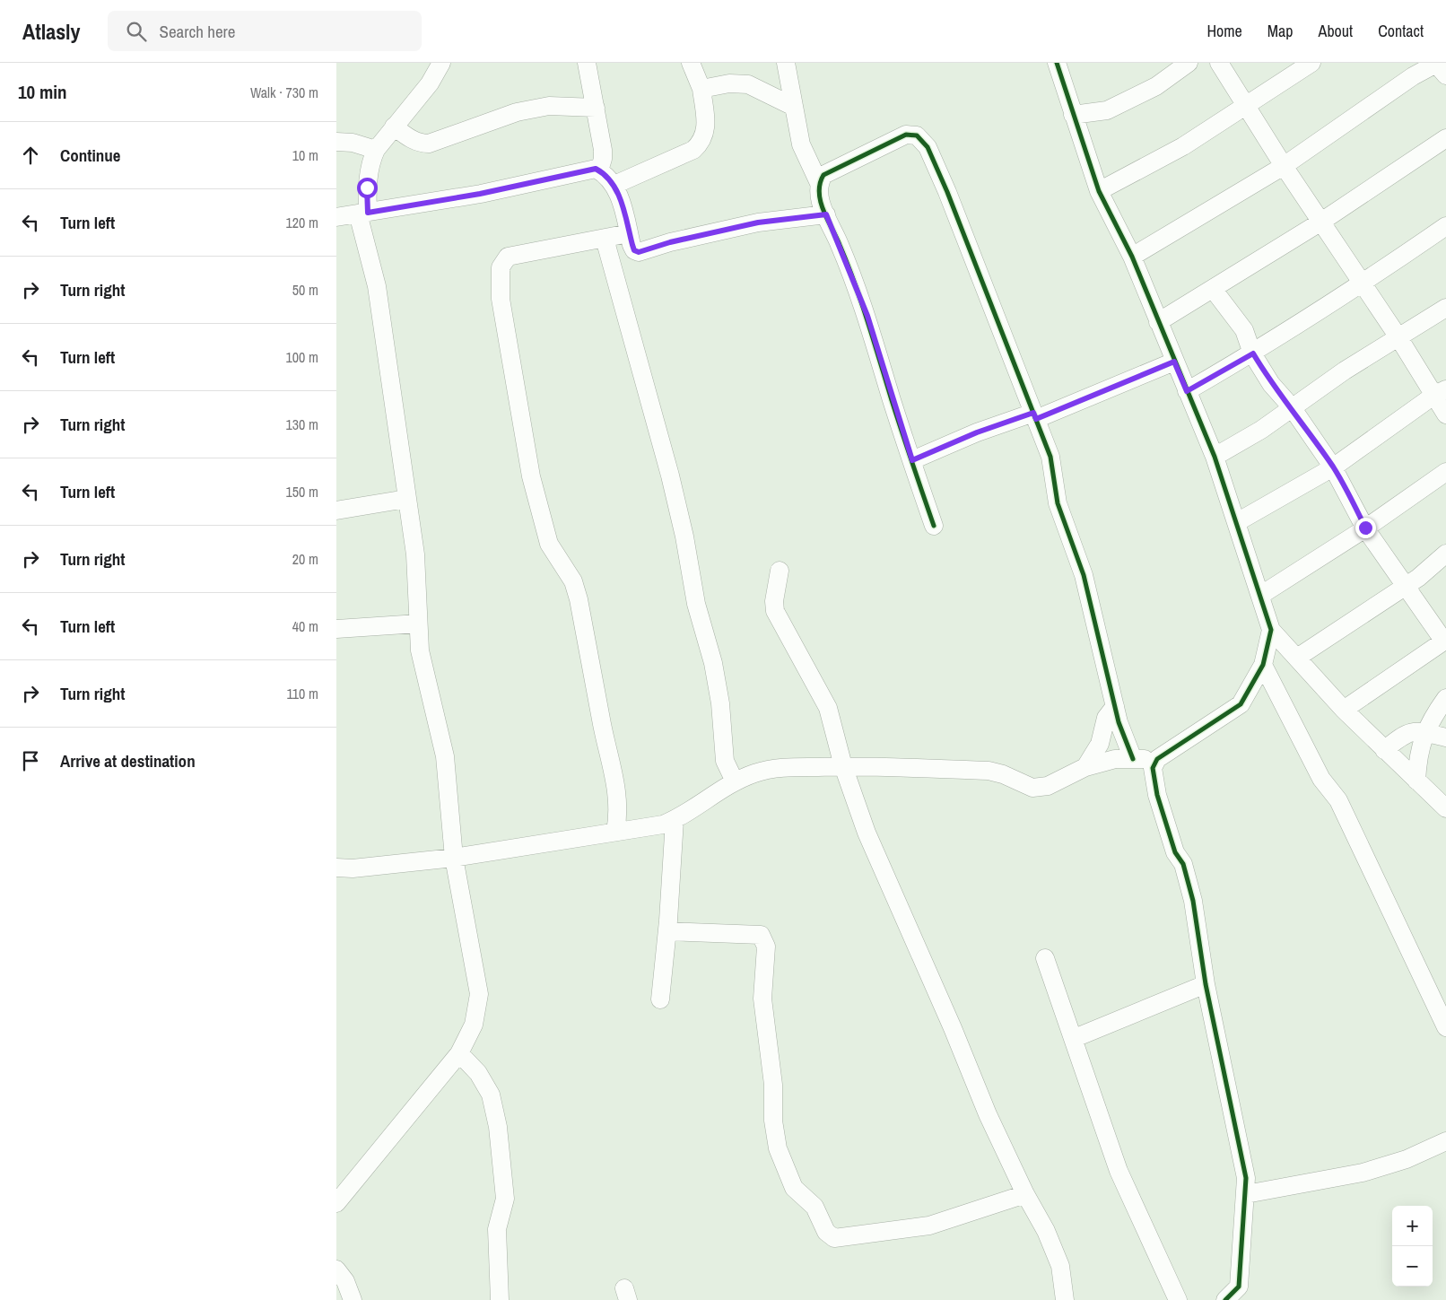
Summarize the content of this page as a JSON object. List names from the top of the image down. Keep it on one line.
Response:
{"page":{"header":"Atlasly","search":"Search here","nav":["Home","Map","About","Contact"],"heading":["10 min","Walk · 730 m"],"list":[["Continue","10 m"],["Turn left","120 m"],["Turn right","50 m"],["Turn left","100 m"],["Turn right","130 m"],["Turn left","150 m"],["Turn right","20 m"],["Turn left","40 m"],["Turn right","110 m"],"Arrive at destination"],"map_buttons":["+","−"]}}
